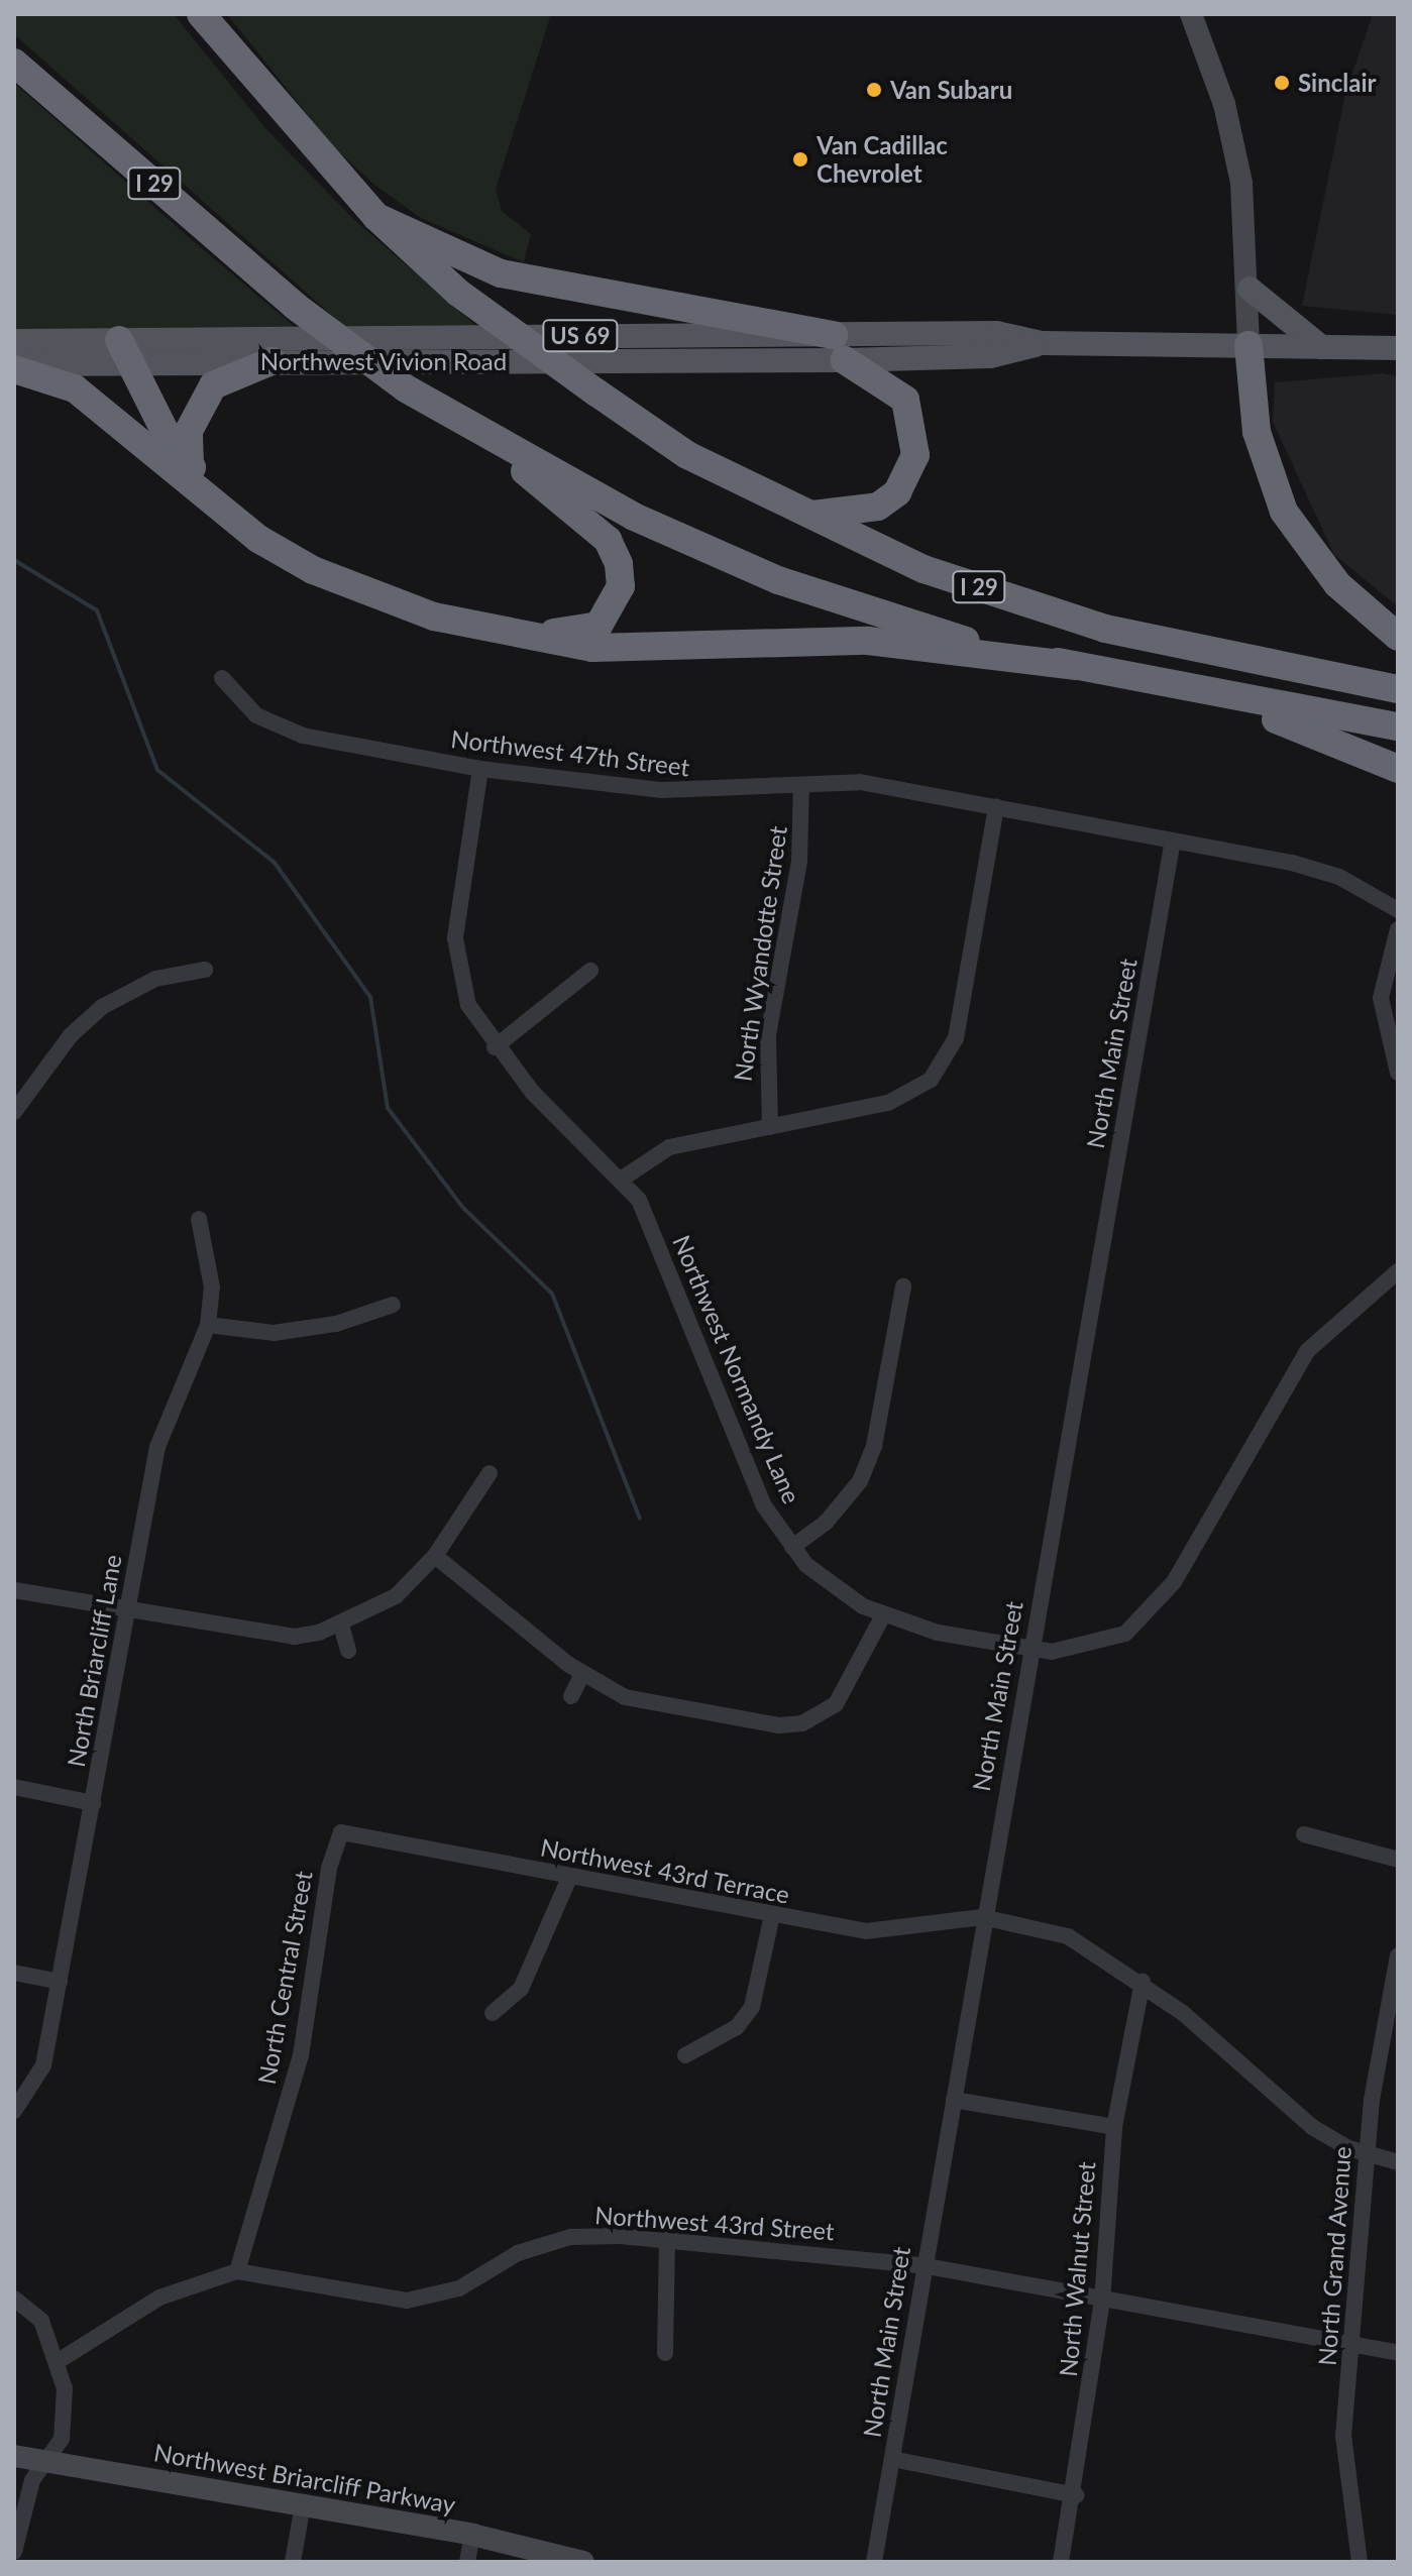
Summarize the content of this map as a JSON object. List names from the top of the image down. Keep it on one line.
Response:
{"streets":{"highway":["I 29"],"main road":["US 69","Northwest Vivion Road","Northwest Briarcliff Parkway"],"street":["Northwest 47th Street","North Wyandotte Street","North Main Street","Northwest Normandy Lane","North Briarcliff Lane","Northwest 43rd Terrace","North Central Street","Northwest 43rd Street","North Grand Avenue","North Walnut Street"]},"crossings":[["US 69","Northwest Vivion Road"],["Northwest 47th Street","North Wyandotte Street"],["Northwest 47th Street","North Main Street"],["Northwest 47th Street","Northwest Normandy Lane"],["North Main Street","Northwest Normandy Lane"],["North Main Street","Northwest 43rd Terrace"],["North Main Street","Northwest 43rd Street"],["Northwest 43rd Terrace","North Central Street"],["North Central Street","Northwest 43rd Street"],["Northwest 43rd Street","North Grand Avenue"],["Northwest 43rd Street","North Walnut Street"]],"places":["Sinclair","Van Subaru","Van Cadillac Chevrolet"]}
